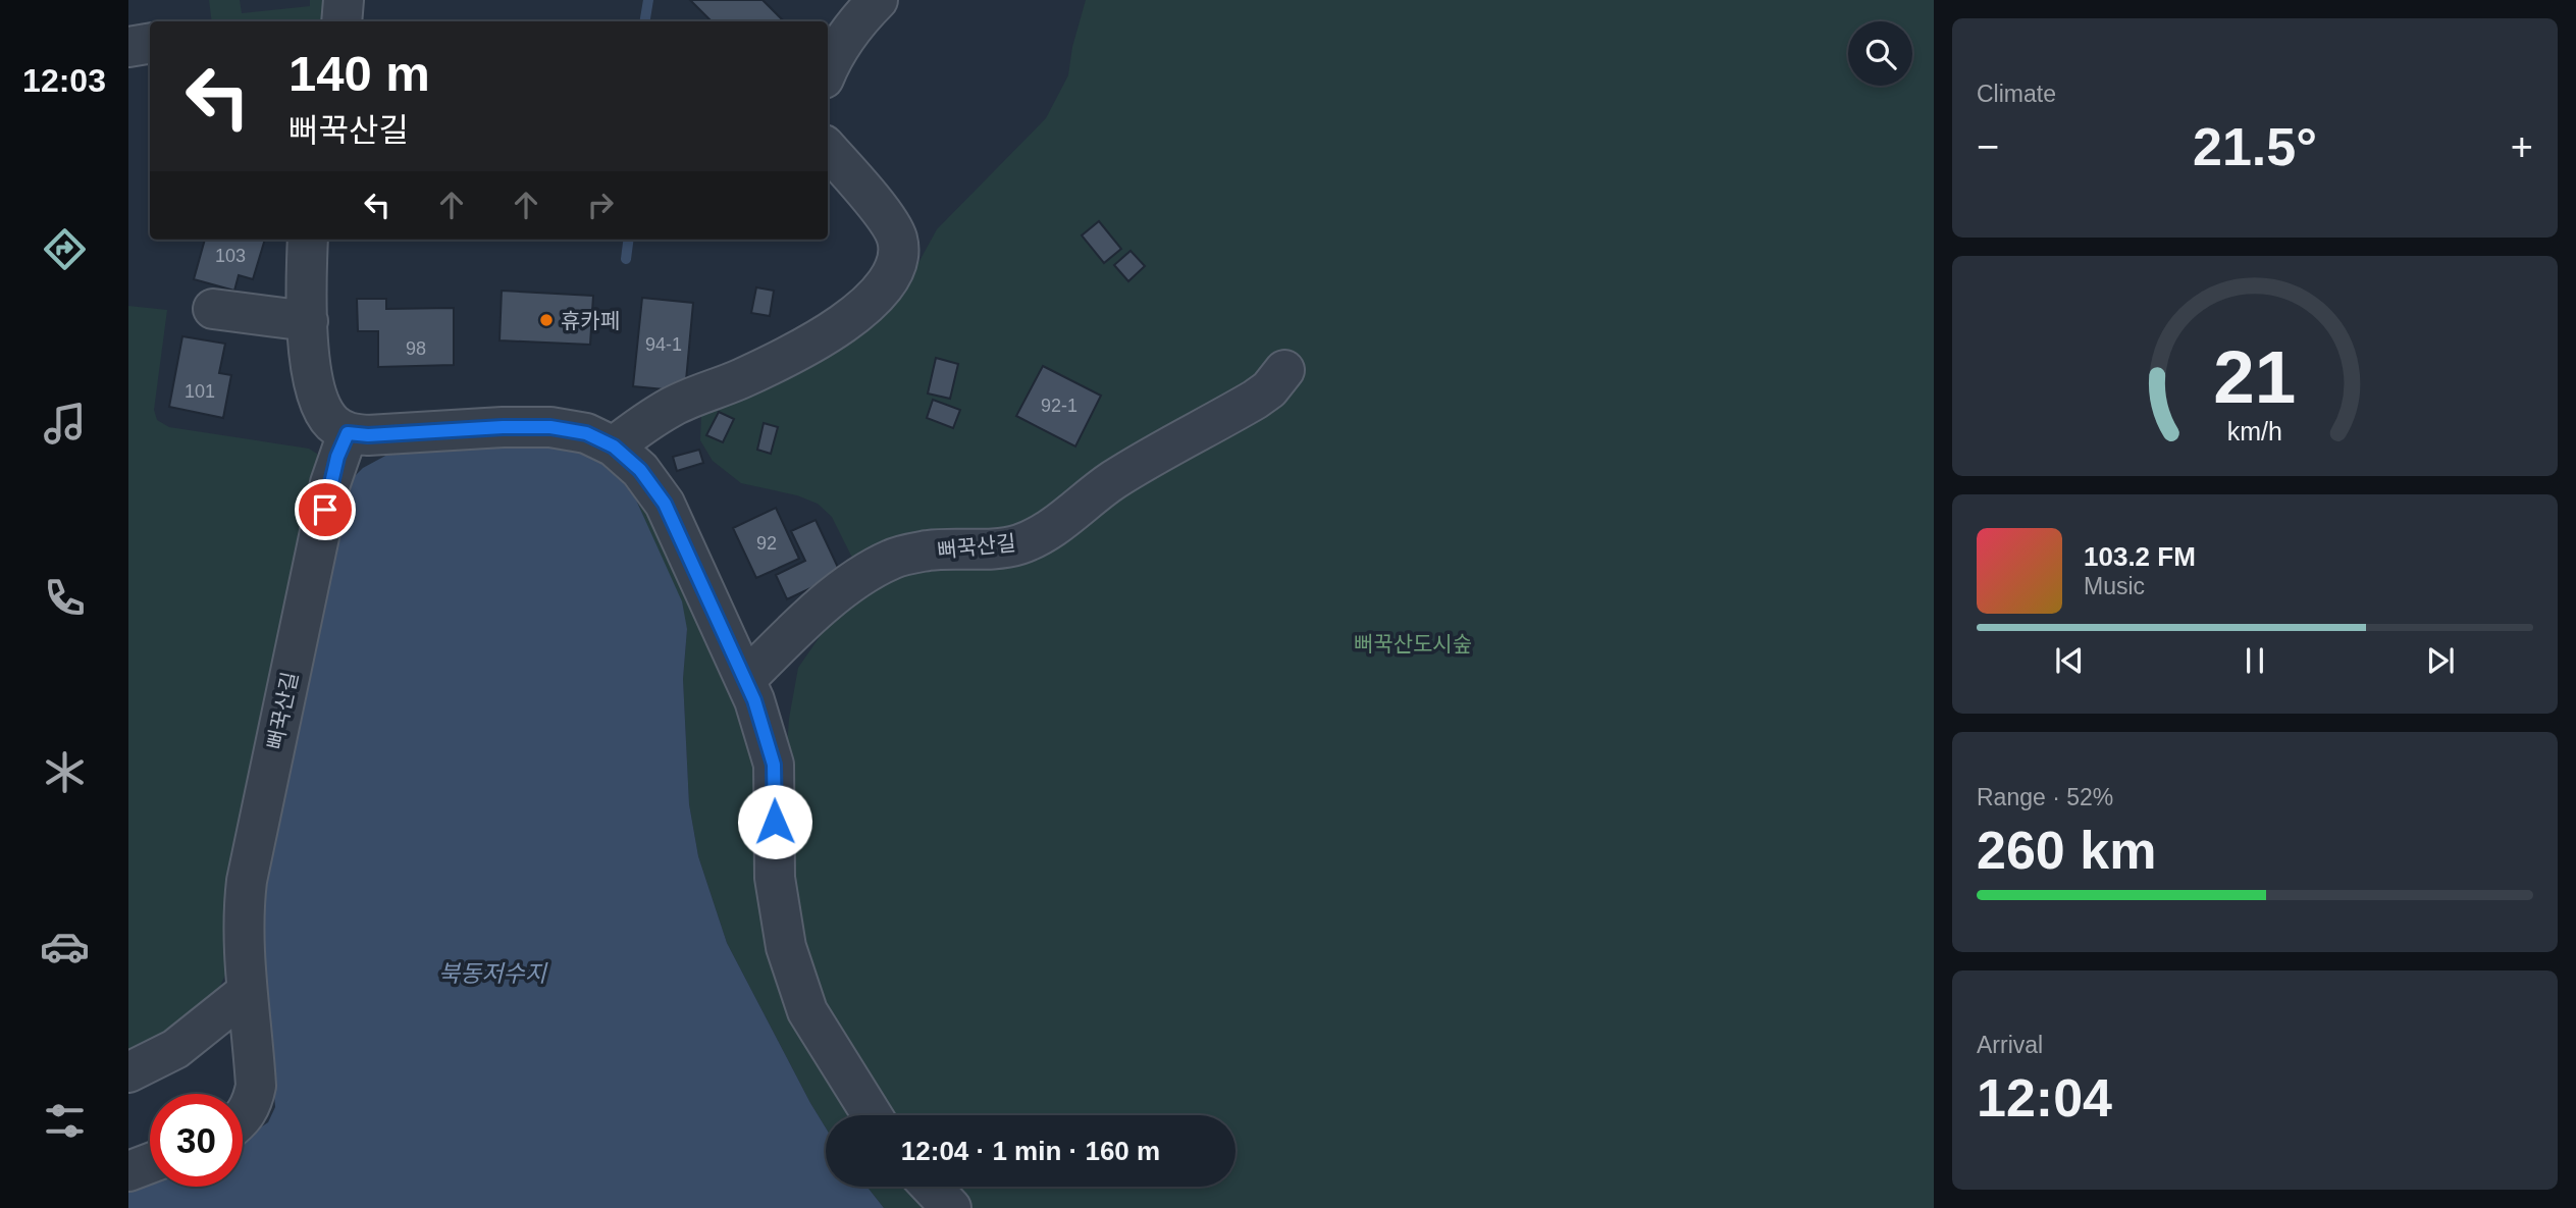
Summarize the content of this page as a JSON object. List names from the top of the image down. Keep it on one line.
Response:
{"streets":{"street":["뻐꾹산길"]},"water":["북동저수지"],"parks":["뻐꾹산도시숲"],"places":["휴카페"],"house_numbers":["103","94-1","98","101","92-1","92"],"page":{"tabs":"12:03","tile":["Climate",["Range · 52%","260 km"],["Arrival","12:04"]],"turn":["140 m","뻐꾹산길"],"heat":["−","21.5°","+"],"song":["103.2 FM","Music"],"limit":"30","trip":"12:04 · 1 min · 160 m","gauge":["21","km/h"]}}
